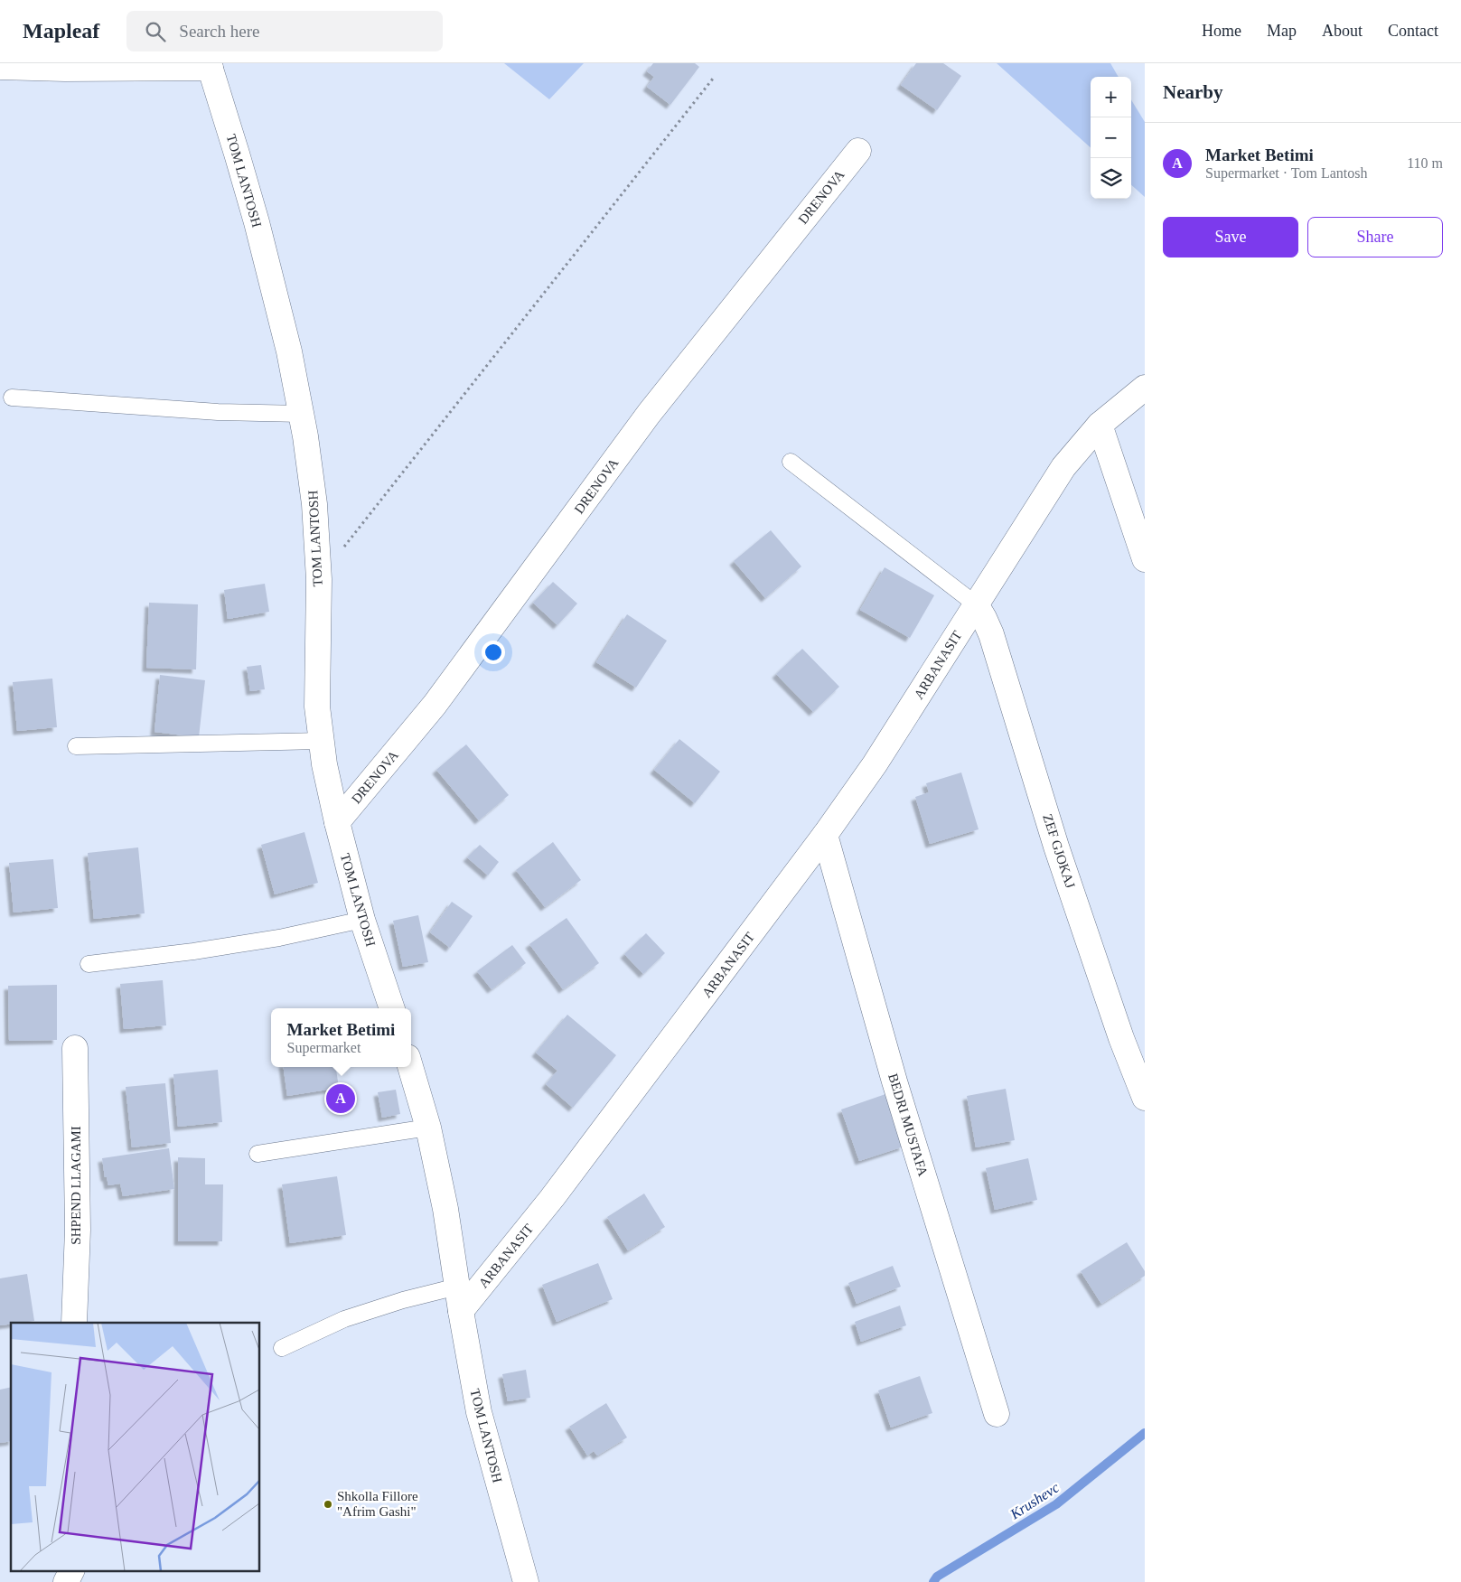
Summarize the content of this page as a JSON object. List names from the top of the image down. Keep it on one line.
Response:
{"streets":{"street":["TOM LANTOSH","DRENOVA","ARBANASIT","ZEF GJOKAJ","BEDRI MUSTAFA","SHPEND LLAGAMI"]},"crossings":[["TOM LANTOSH","DRENOVA"],["TOM LANTOSH","ARBANASIT"],["ARBANASIT","ZEF GJOKAJ"],["ARBANASIT","BEDRI MUSTAFA"]],"water":["Krushevc"],"places":["Shkolla Fillore \"Afrim Gashi\""],"page":{"header":"Mapleaf","search":"Search here","nav":["Home","Map","About","Contact"],"heading":"Nearby","map_buttons":["+","−"],"list":[{"mark":"A","name":"Market Betimi","note":"Supermarket · Tom Lantosh","value":"110 m"}],"buttons":["Save","Share"],"popup":["Market Betimi","Supermarket"],"pins":"A"}}
